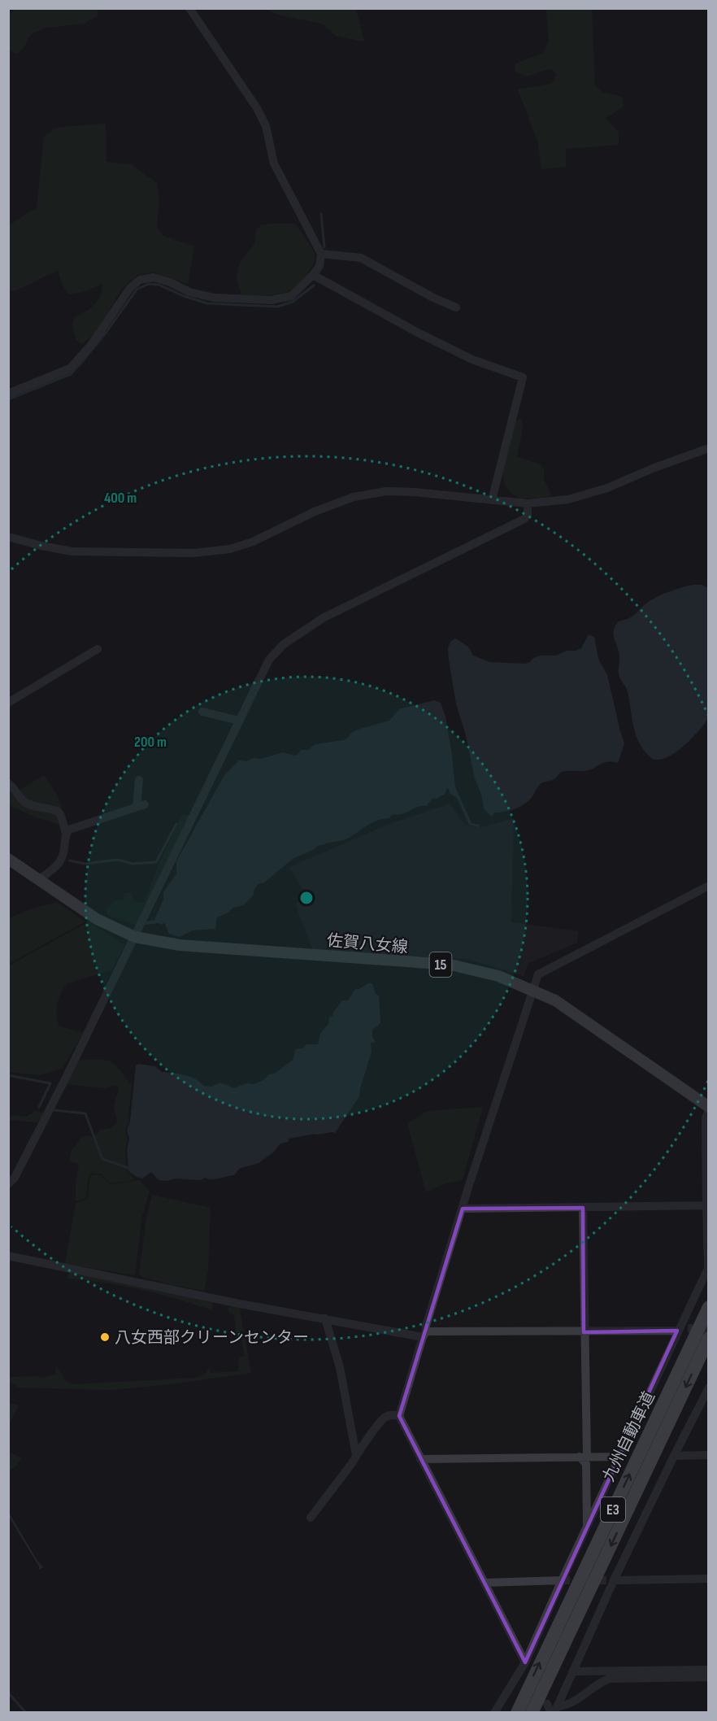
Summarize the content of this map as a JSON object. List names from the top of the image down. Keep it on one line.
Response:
{"streets":{"highway":["九州自動車道","E3"],"main road":["佐賀八女線","15"]},"places":["八女西部クリーンセンター"],"rings":["400 m","200 m"]}
